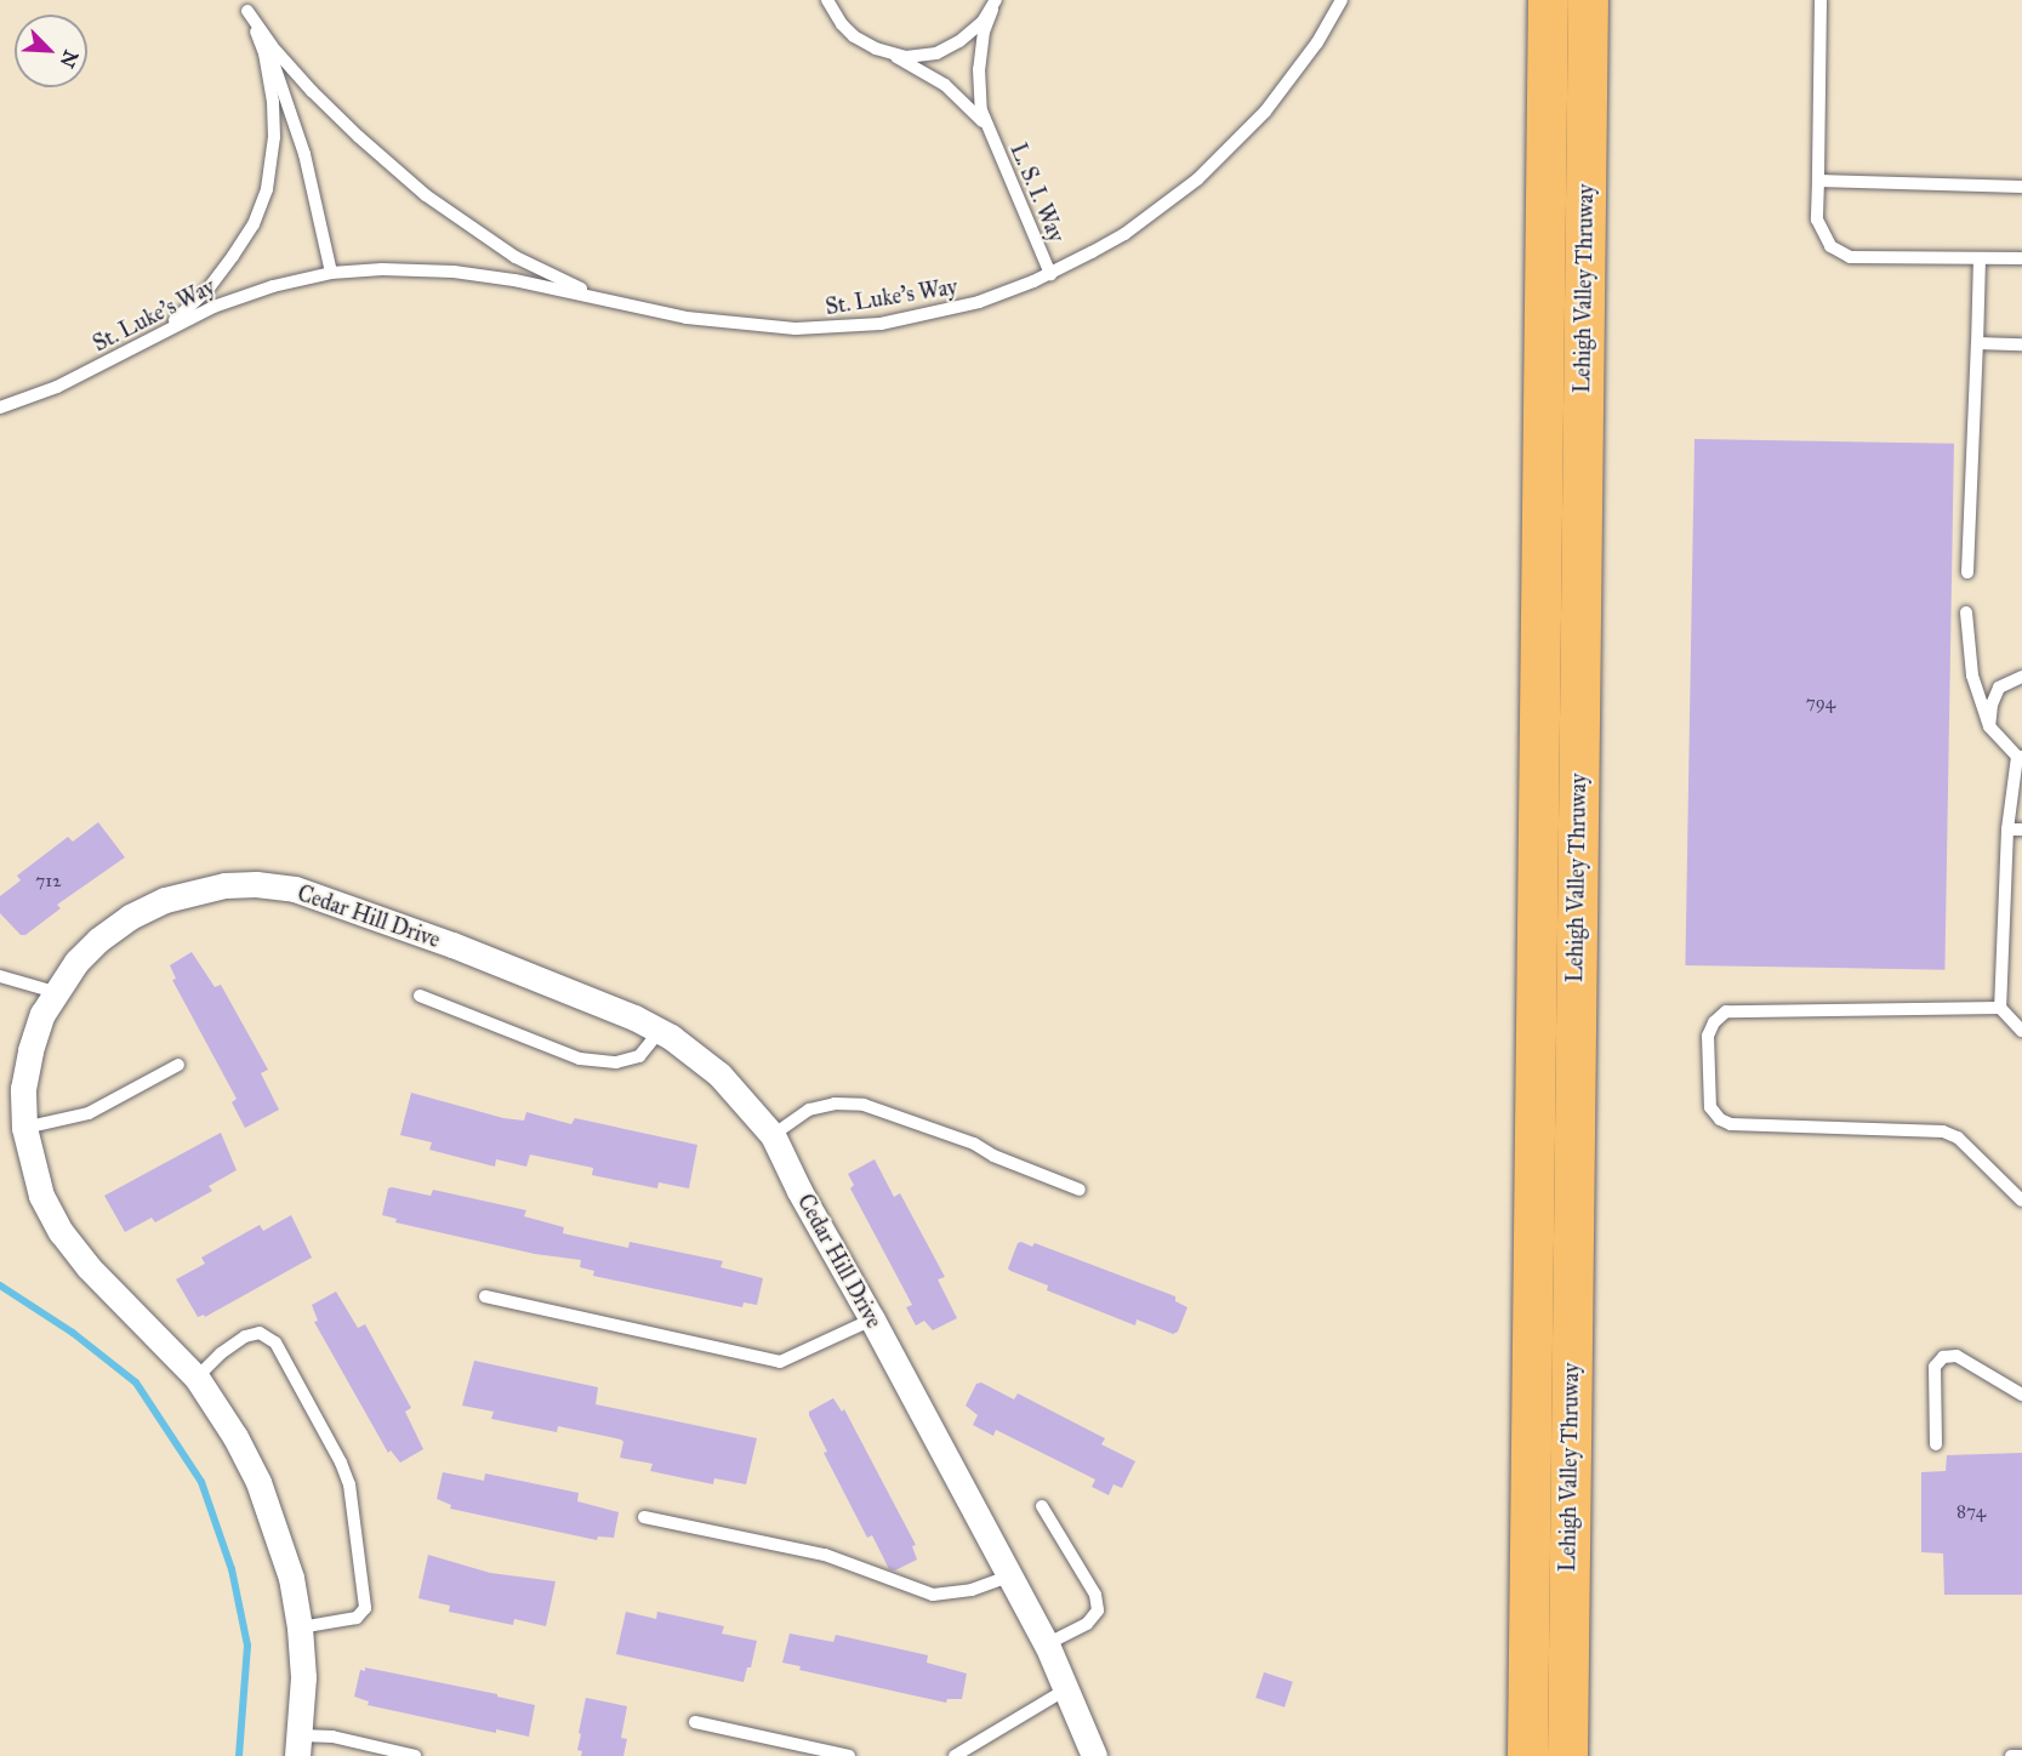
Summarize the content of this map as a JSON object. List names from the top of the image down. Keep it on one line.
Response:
{"streets":{"highway":["Lehigh Valley Thruway"],"street":["Cedar Hill Drive"],"lane":["L. S. I. Way","St. Luke's Way"]},"crossings":[["L. S. I. Way","St. Luke's Way"]],"house_numbers":["794","712","874"],"north":"bottom right"}
